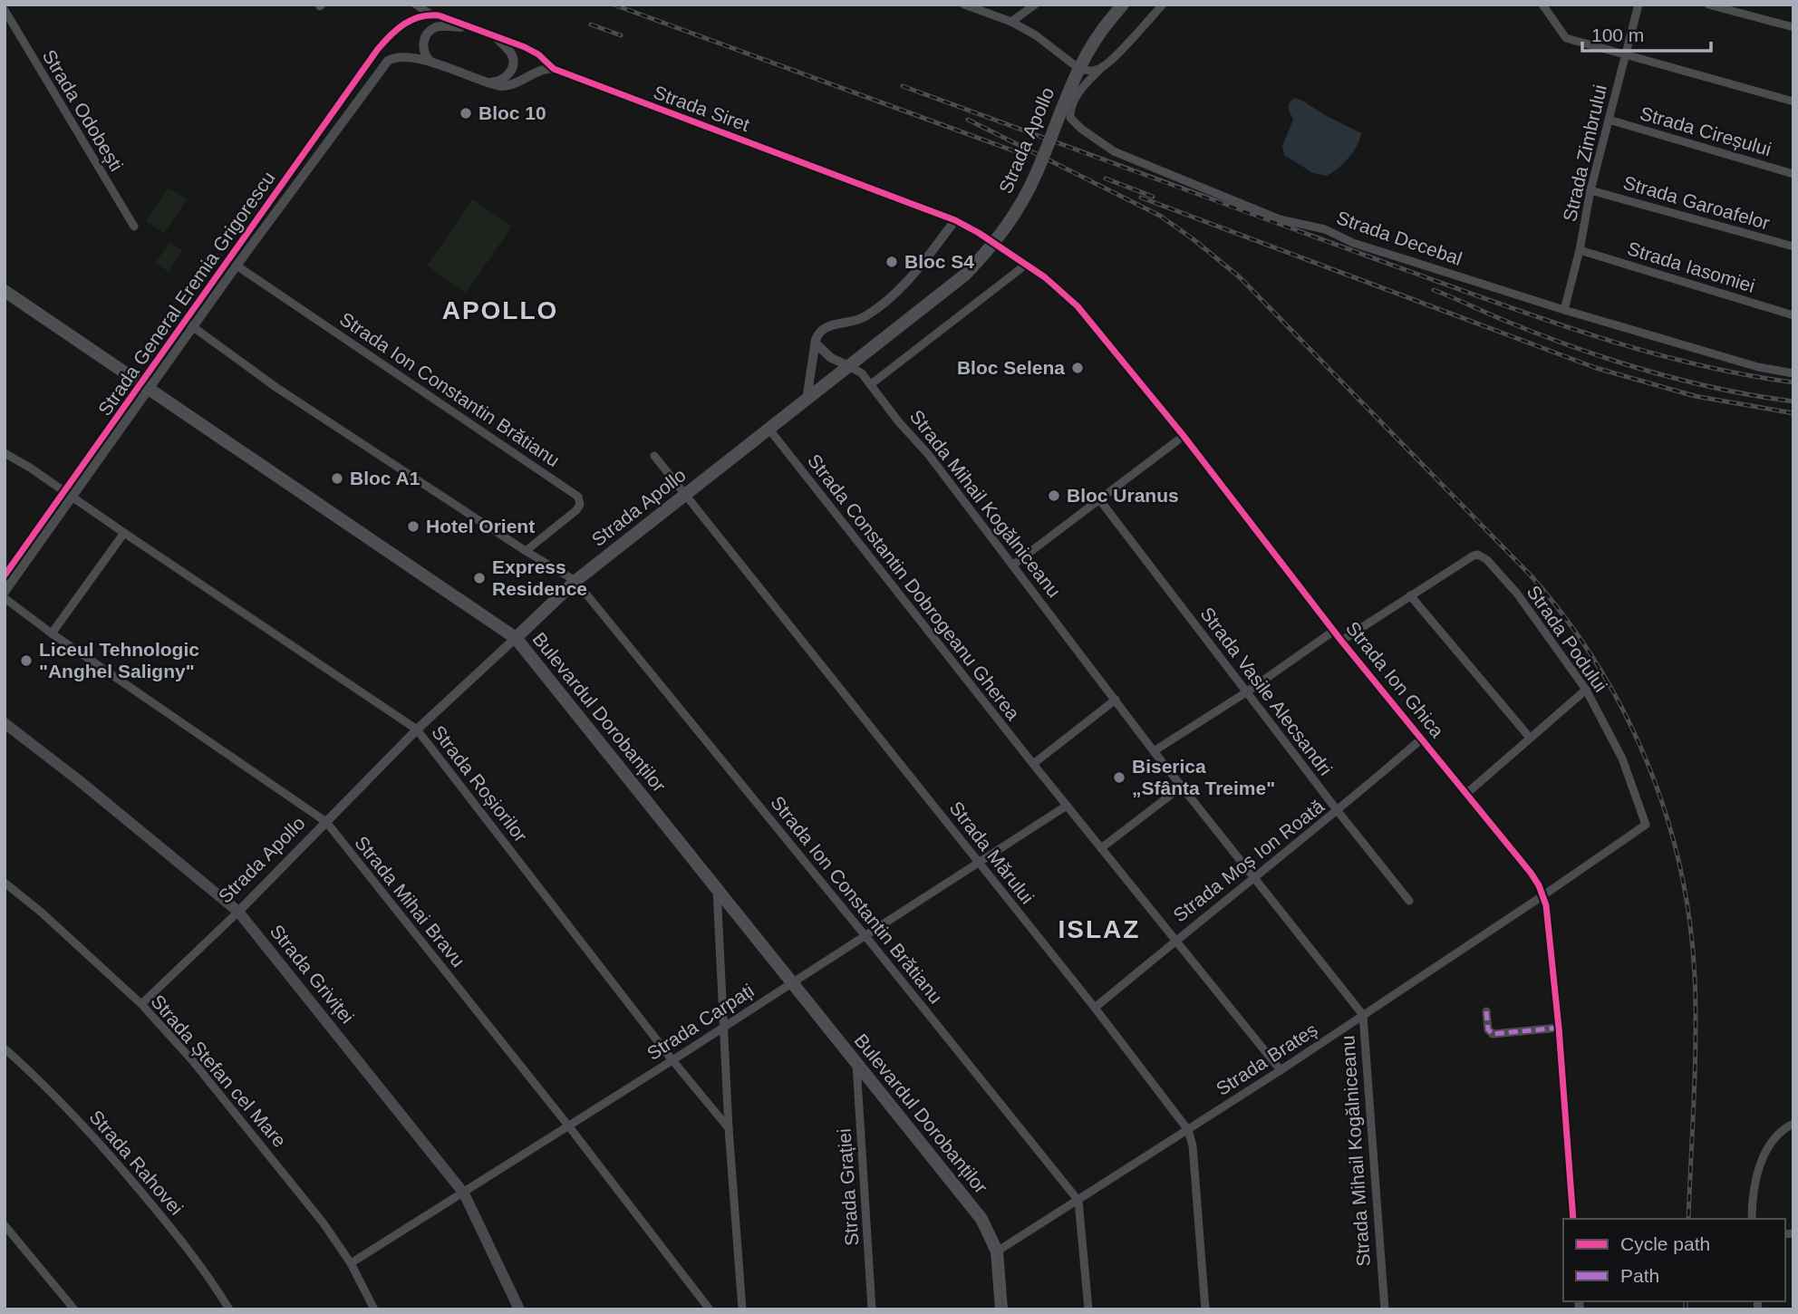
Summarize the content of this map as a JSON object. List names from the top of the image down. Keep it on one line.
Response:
{"streets":{"main road":["Strada Apollo","Bulevardul Dorobanților","Strada Griviței"],"street":["Strada Siret","Strada Odobești","Strada Cireșului","Strada Zimbrului","Strada Garoafelor","Strada Decebal","Strada Iasomiei","Strada General Eremia Grigorescu","Strada Ion Constantin Brătianu","Strada Mihail Kogălniceanu","Strada Constantin Dobrogeanu Gherea","Strada Podului","Strada Ion Ghica","Strada Vasile Alecsandri","Strada Roșiorilor","Strada Mărului","Strada Moș Ion Roată","Strada Mihai Bravu","Strada Carpați","Strada Brateș","Strada Ștefan cel Mare","Strada Rahovei","Strada Grației"]},"crossings":[["Strada Siret","Strada General Eremia Grigorescu"],["Strada Siret","Strada Ion Ghica"],["Strada Cireșului","Strada Zimbrului"],["Strada Apollo","Strada Ion Constantin Brătianu"],["Strada Apollo","Strada Mihail Kogălniceanu"],["Strada Apollo","Strada Constantin Dobrogeanu Gherea"],["Strada Apollo","Bulevardul Dorobanților"],["Strada Apollo","Strada Roșiorilor"],["Strada Apollo","Strada Mărului"],["Strada Apollo","Strada Mihai Bravu"],["Strada Apollo","Strada Griviței"],["Strada Apollo","Strada Ștefan cel Mare"],["Strada Zimbrului","Strada Garoafelor"],["Strada Zimbrului","Strada Decebal"],["Strada Zimbrului","Strada Iasomiei"],["Strada General Eremia Grigorescu","Strada Ion Constantin Brătianu"],["Strada General Eremia Grigorescu","Bulevardul Dorobanților"],["Strada General Eremia Grigorescu","Strada Roșiorilor"],["Strada Ion Constantin Brătianu","Strada Carpați"],["Strada Ion Constantin Brătianu","Strada Brateș"],["Strada Mihail Kogălniceanu","Strada Moș Ion Roată"],["Strada Mihail Kogălniceanu","Strada Brateș"],["Strada Constantin Dobrogeanu Gherea","Strada Carpați"],["Strada Podului","Strada Brateș"],["Strada Ion Ghica","Strada Moș Ion Roată"],["Strada Ion Ghica","Strada Brateș"],["Strada Vasile Alecsandri","Strada Moș Ion Roată"],["Bulevardul Dorobanților","Strada Carpați"],["Bulevardul Dorobanților","Strada Brateș"],["Bulevardul Dorobanților","Strada Grației"],["Strada Roșiorilor","Strada Carpați"],["Strada Mărului","Strada Moș Ion Roată"],["Strada Mărului","Strada Carpați"],["Strada Mărului","Strada Brateș"],["Strada Mihai Bravu","Strada Carpați"],["Strada Griviței","Strada Carpați"],["Strada Carpați","Strada Ștefan cel Mare"]],"districts":["APOLLO","ISLAZ"],"places":["Bloc 10","Bloc S4","Bloc Selena","Bloc A1","Bloc Uranus","Hotel Orient","Express Residence","Liceul Tehnologic \"Anghel Saligny\"","Biserica „Sfânta Treime\""],"legend":["Cycle path","Path"],"scale_bar":"100 m"}
